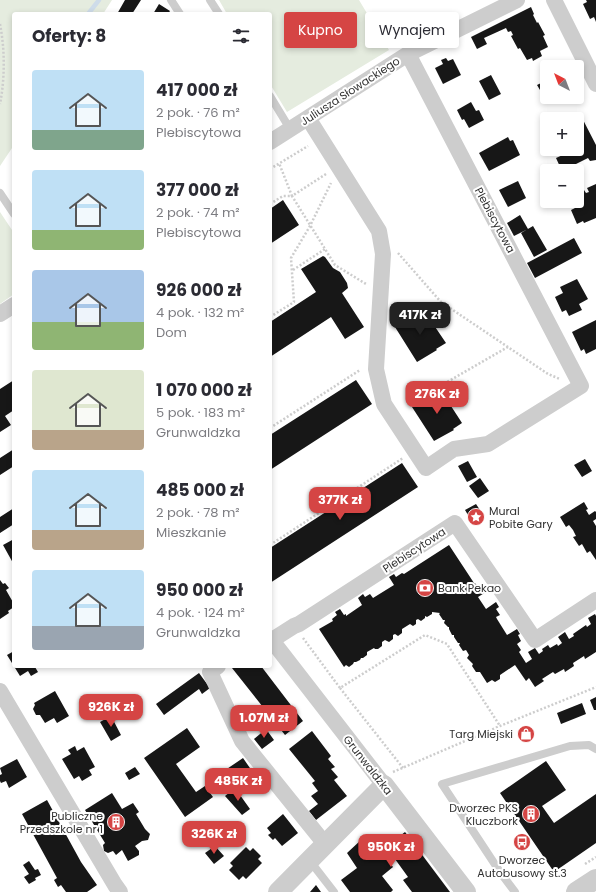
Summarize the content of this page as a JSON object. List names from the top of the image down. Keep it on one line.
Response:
{"streets":{"street":["Juliusza Słowackiego","Plebiscytowa","Grunwaldzka"]},"crossings":[["Juliusza Słowackiego","Plebiscytowa"]],"places":{"place":["Mural Pobite Gary"],"bank":["Bank Pekao"],"shop":["Targ Miejski"],"building":["Dworzec PKS Kluczbork","Publiczne Przedszkole nr 1"],"bus stop":["Dworzec Autobusowy st.3"]},"north":"top left","page":{"chip":["Kupno","Wynajem"],"heading":"Oferty: 8","map_buttons":["+","−"],"list":[{"name":"417 000 zł","note":"2 pok. · 76 m² · Plebiscytowa"},{"name":"377 000 zł","note":"2 pok. · 74 m² · Plebiscytowa"},{"name":"926 000 zł","note":"4 pok. · 132 m² · Dom"},{"name":"1 070 000 zł","note":"5 pok. · 183 m² · Grunwaldzka"},{"name":"485 000 zł","note":"2 pok. · 78 m² · Mieszkanie"},{"name":"950 000 zł","note":"4 pok. · 124 m² · Grunwaldzka"}],"price":["417K zł","276K zł","377K zł","926K zł","1.07M zł","485K zł","326K zł","950K zł"]}}
